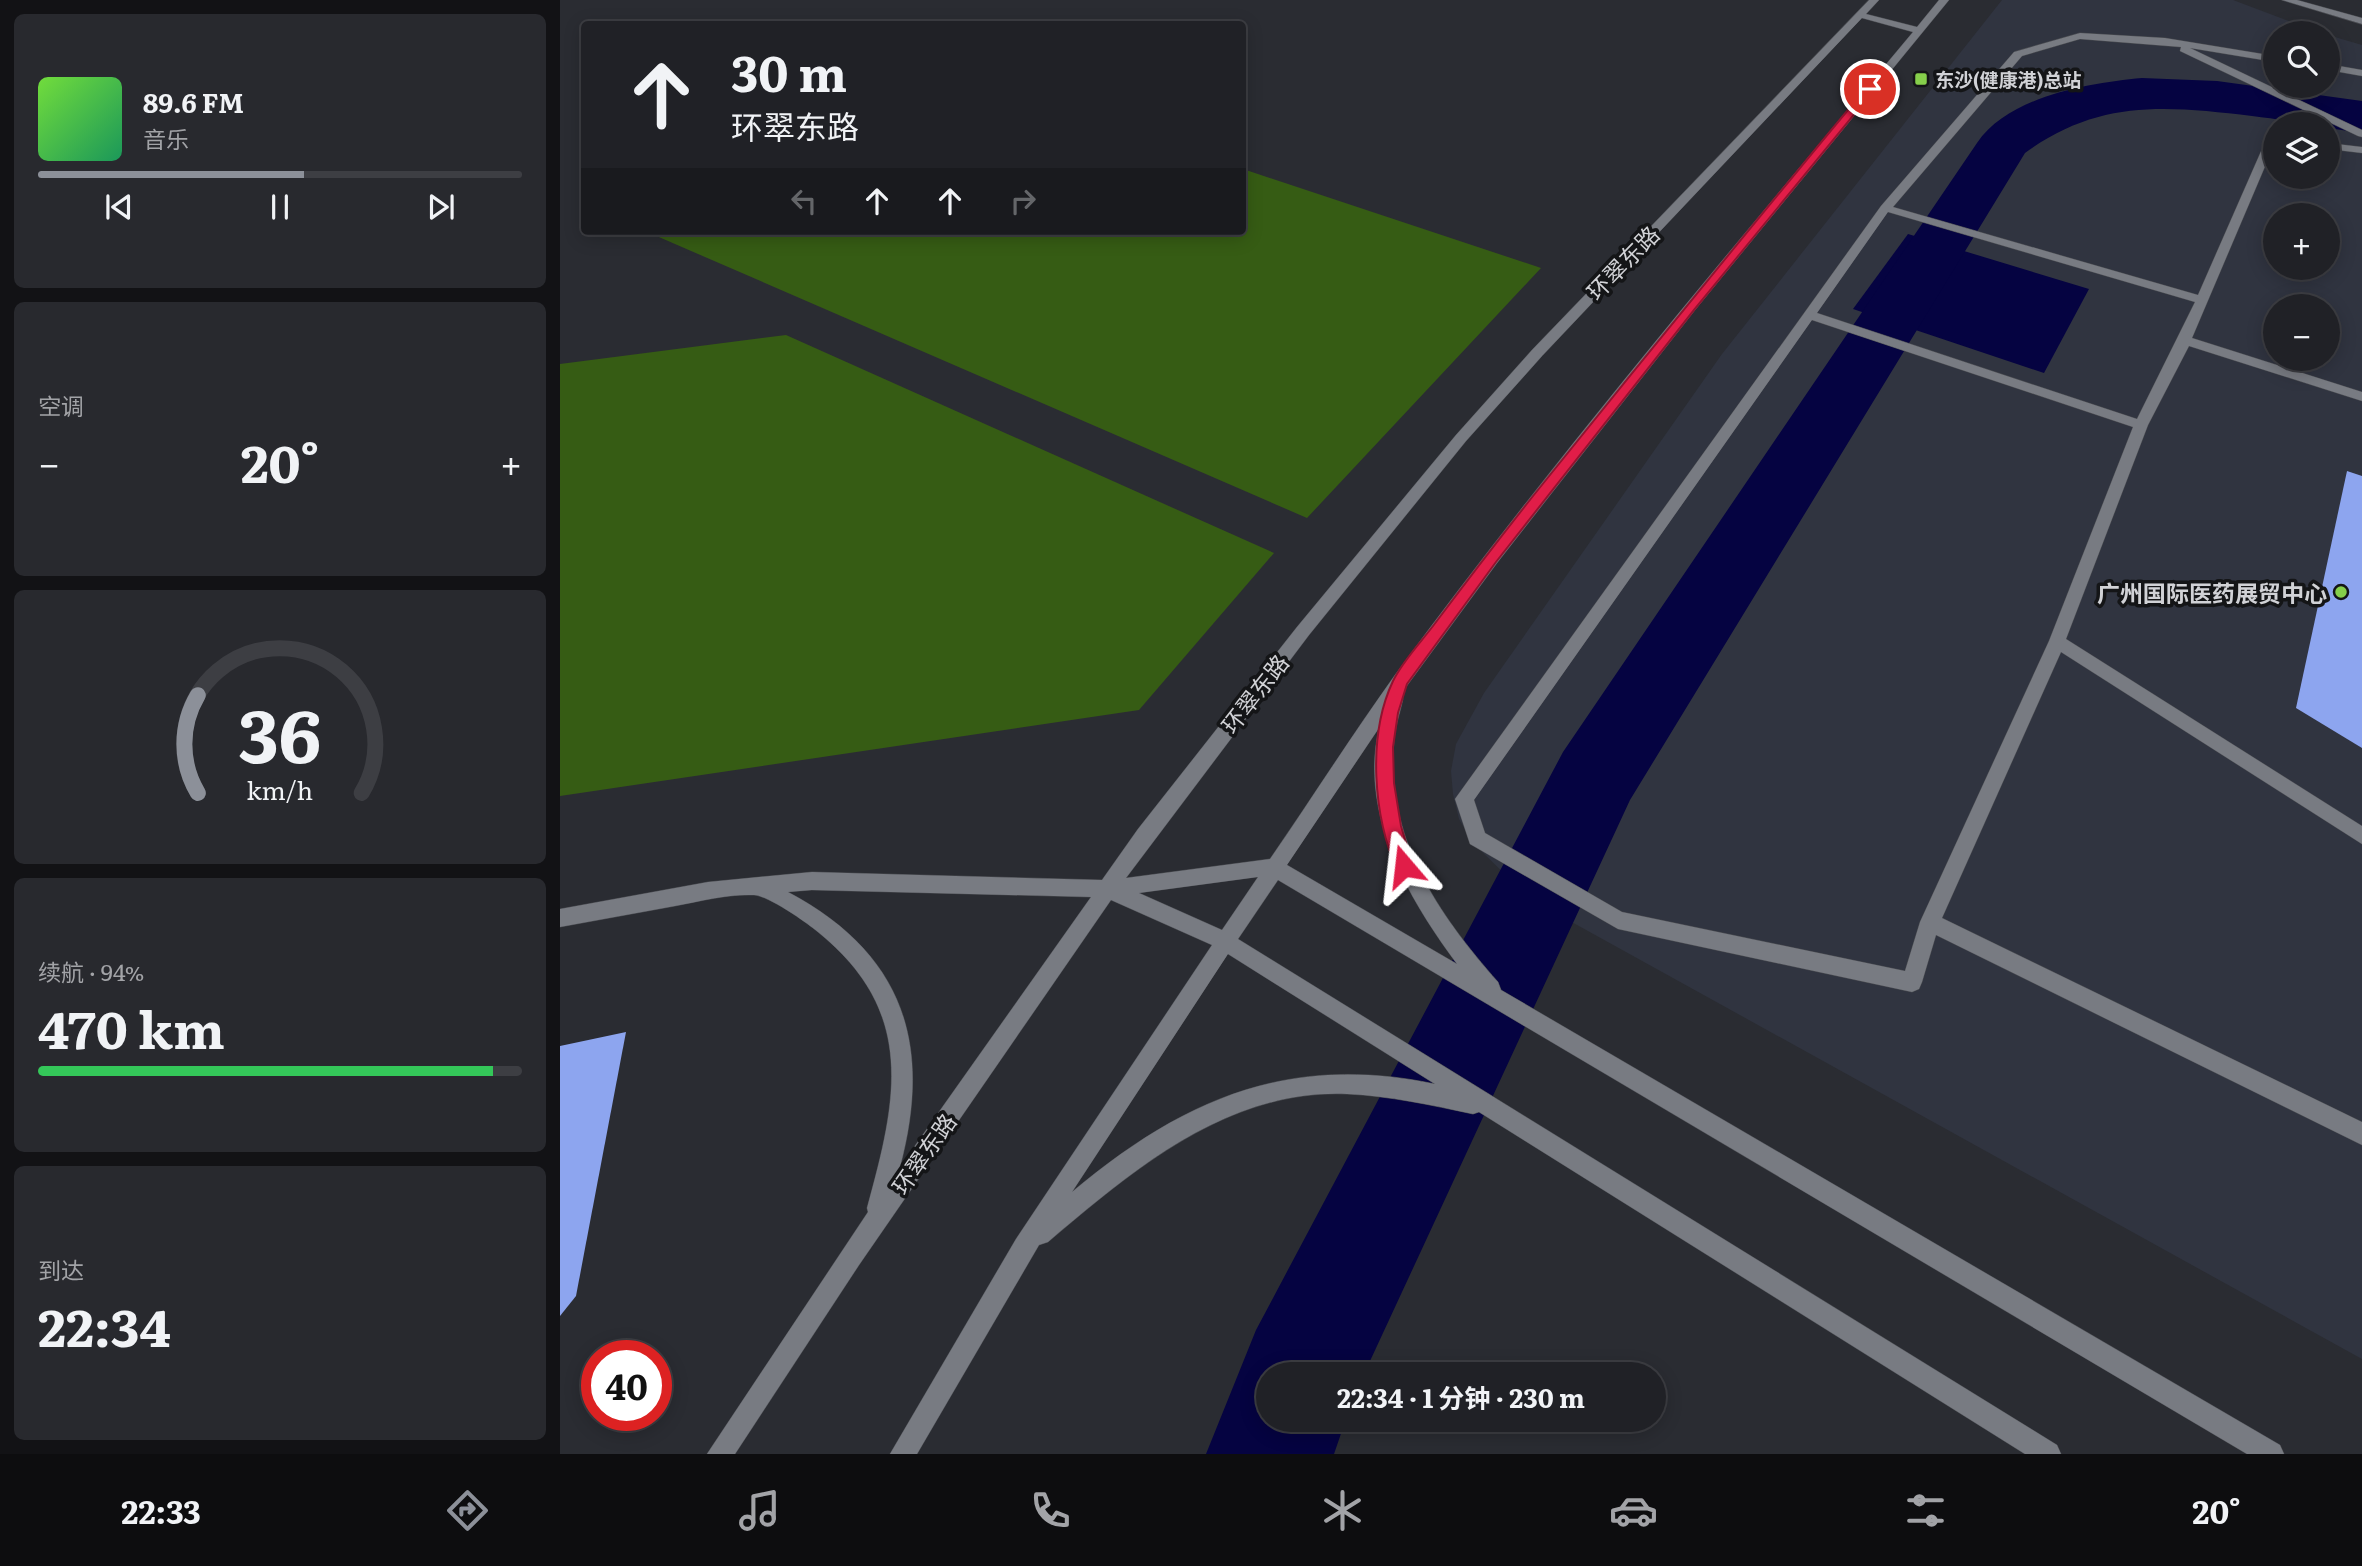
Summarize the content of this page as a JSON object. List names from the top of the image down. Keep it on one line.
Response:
{"streets":{"street":["环翠东路"]},"places":{"transit":["东沙(健康港)总站"],"other":["广州国际医药展贸中心"]},"page":{"map_buttons":["+","−"],"turn":["30 m","环翠东路"],"song":["89.6 FM","音乐"],"tile":["空调",["续航 · 94%","470 km"],["到达","22:34"]],"heat":["−","20°","+"],"limit":"40","trip":"22:34 · 1 分钟 · 230 m","tabs":["22:33","20°"],"gauge":["36","km/h"]}}
